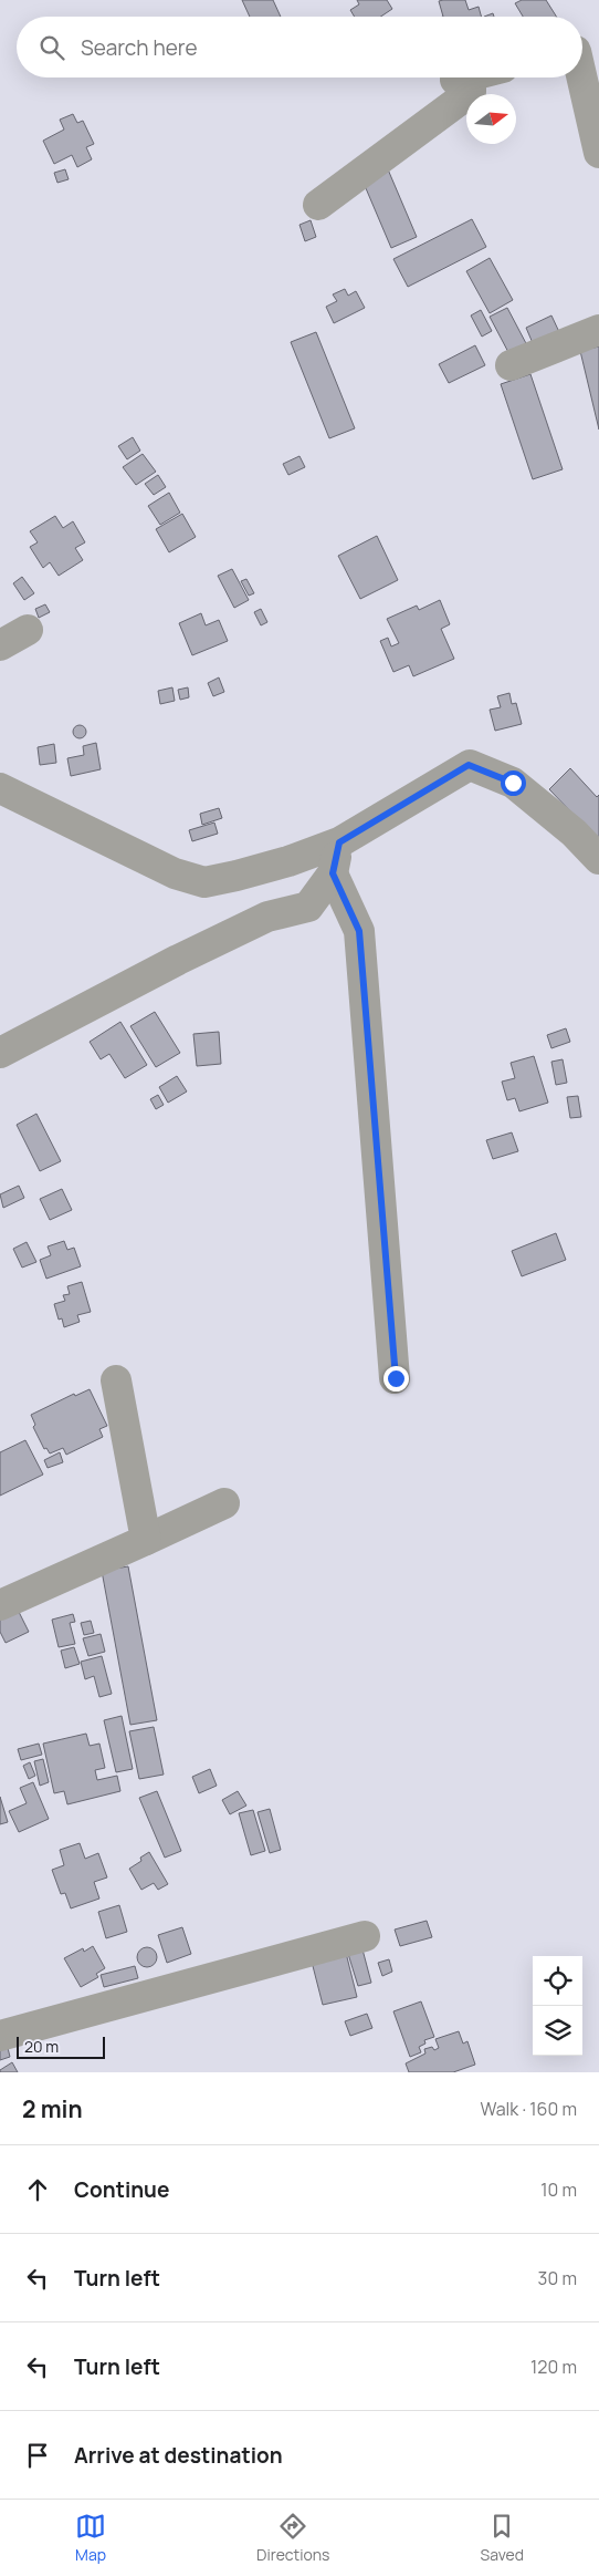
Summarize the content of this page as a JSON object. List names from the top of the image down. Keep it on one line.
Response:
{"scale_bar":"20 m","north":"right","page":{"search":"Search here","scale":"20 m","heading":["2 min","Walk · 160 m"],"list":[["Continue","10 m"],["Turn left","30 m"],["Turn left","120 m"],"Arrive at destination"],"nav":["Map","Directions","Saved"]}}
